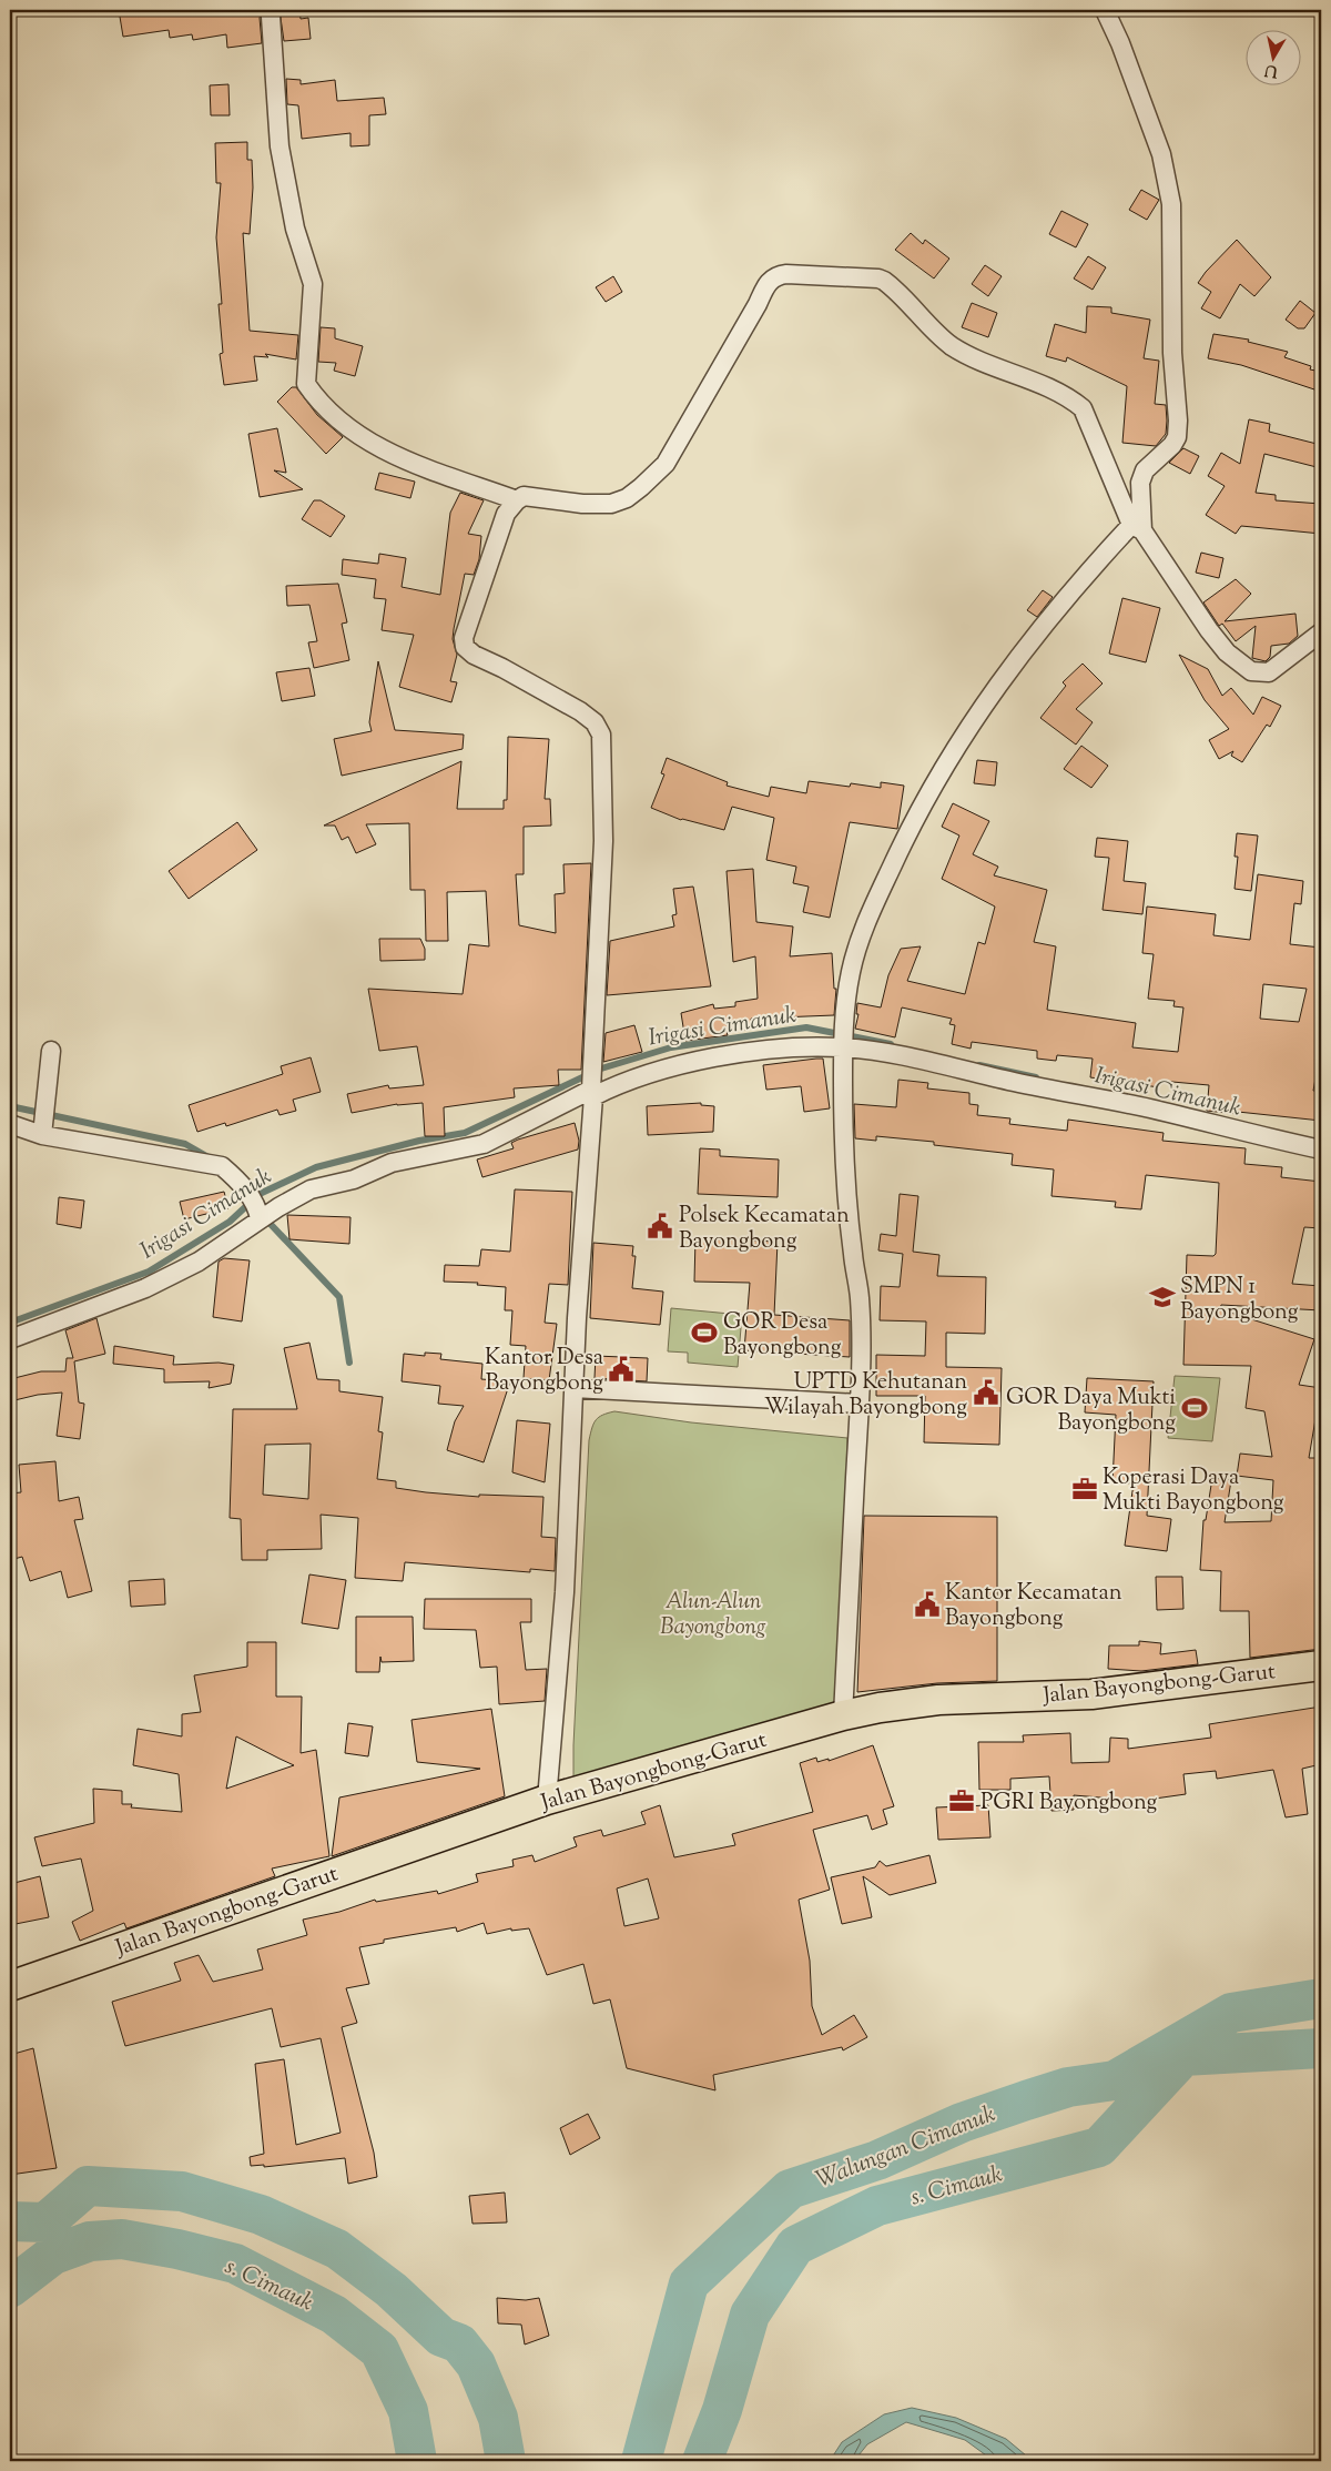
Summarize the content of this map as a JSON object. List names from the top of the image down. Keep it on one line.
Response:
{"streets":{"main road":["Jalan Bayongbong-Garut"]},"water":["Irigasi Cimanuk","Walungan Cimanuk","s. Cimauk"],"parks":["Alun-Alun Bayongbong"],"places":{"public building":["Polsek Kecamatan Bayongbong","Kantor Desa Bayongbong","UPTD Kehutanan Wilayah Bayongbong","Kantor Kecamatan Bayongbong"],"school or university":["SMPN 1 Bayongbong"],"sports":["GOR Desa Bayongbong","GOR Daya Mukti Bayongbong"],"office":["Koperasi Daya Mukti Bayongbong","PGRI Bayongbong"]},"north":"bottom"}
